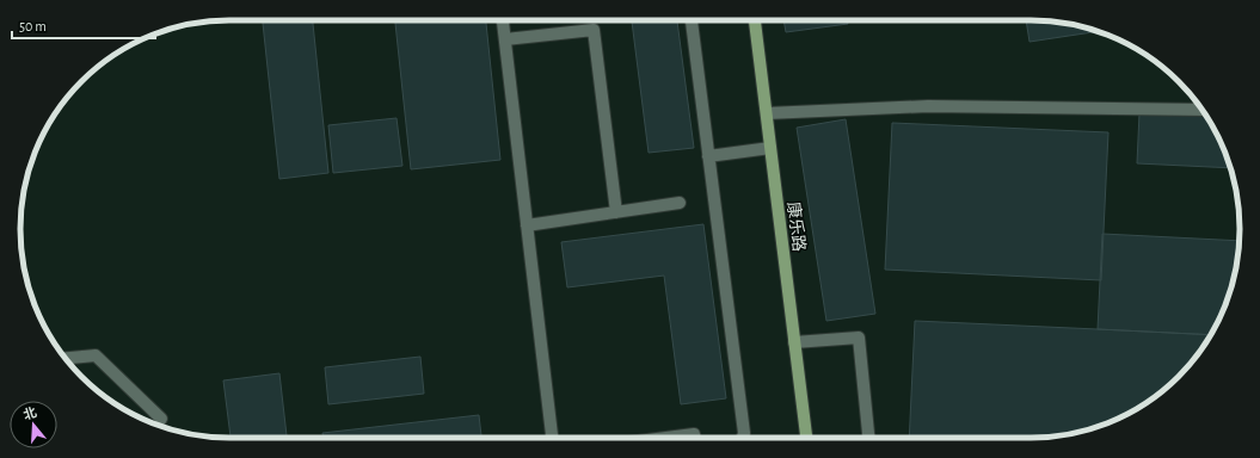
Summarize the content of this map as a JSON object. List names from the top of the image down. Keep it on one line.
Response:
{"streets":{"main road":["康乐路"]},"scale_bar":"50 m","north":"top"}
